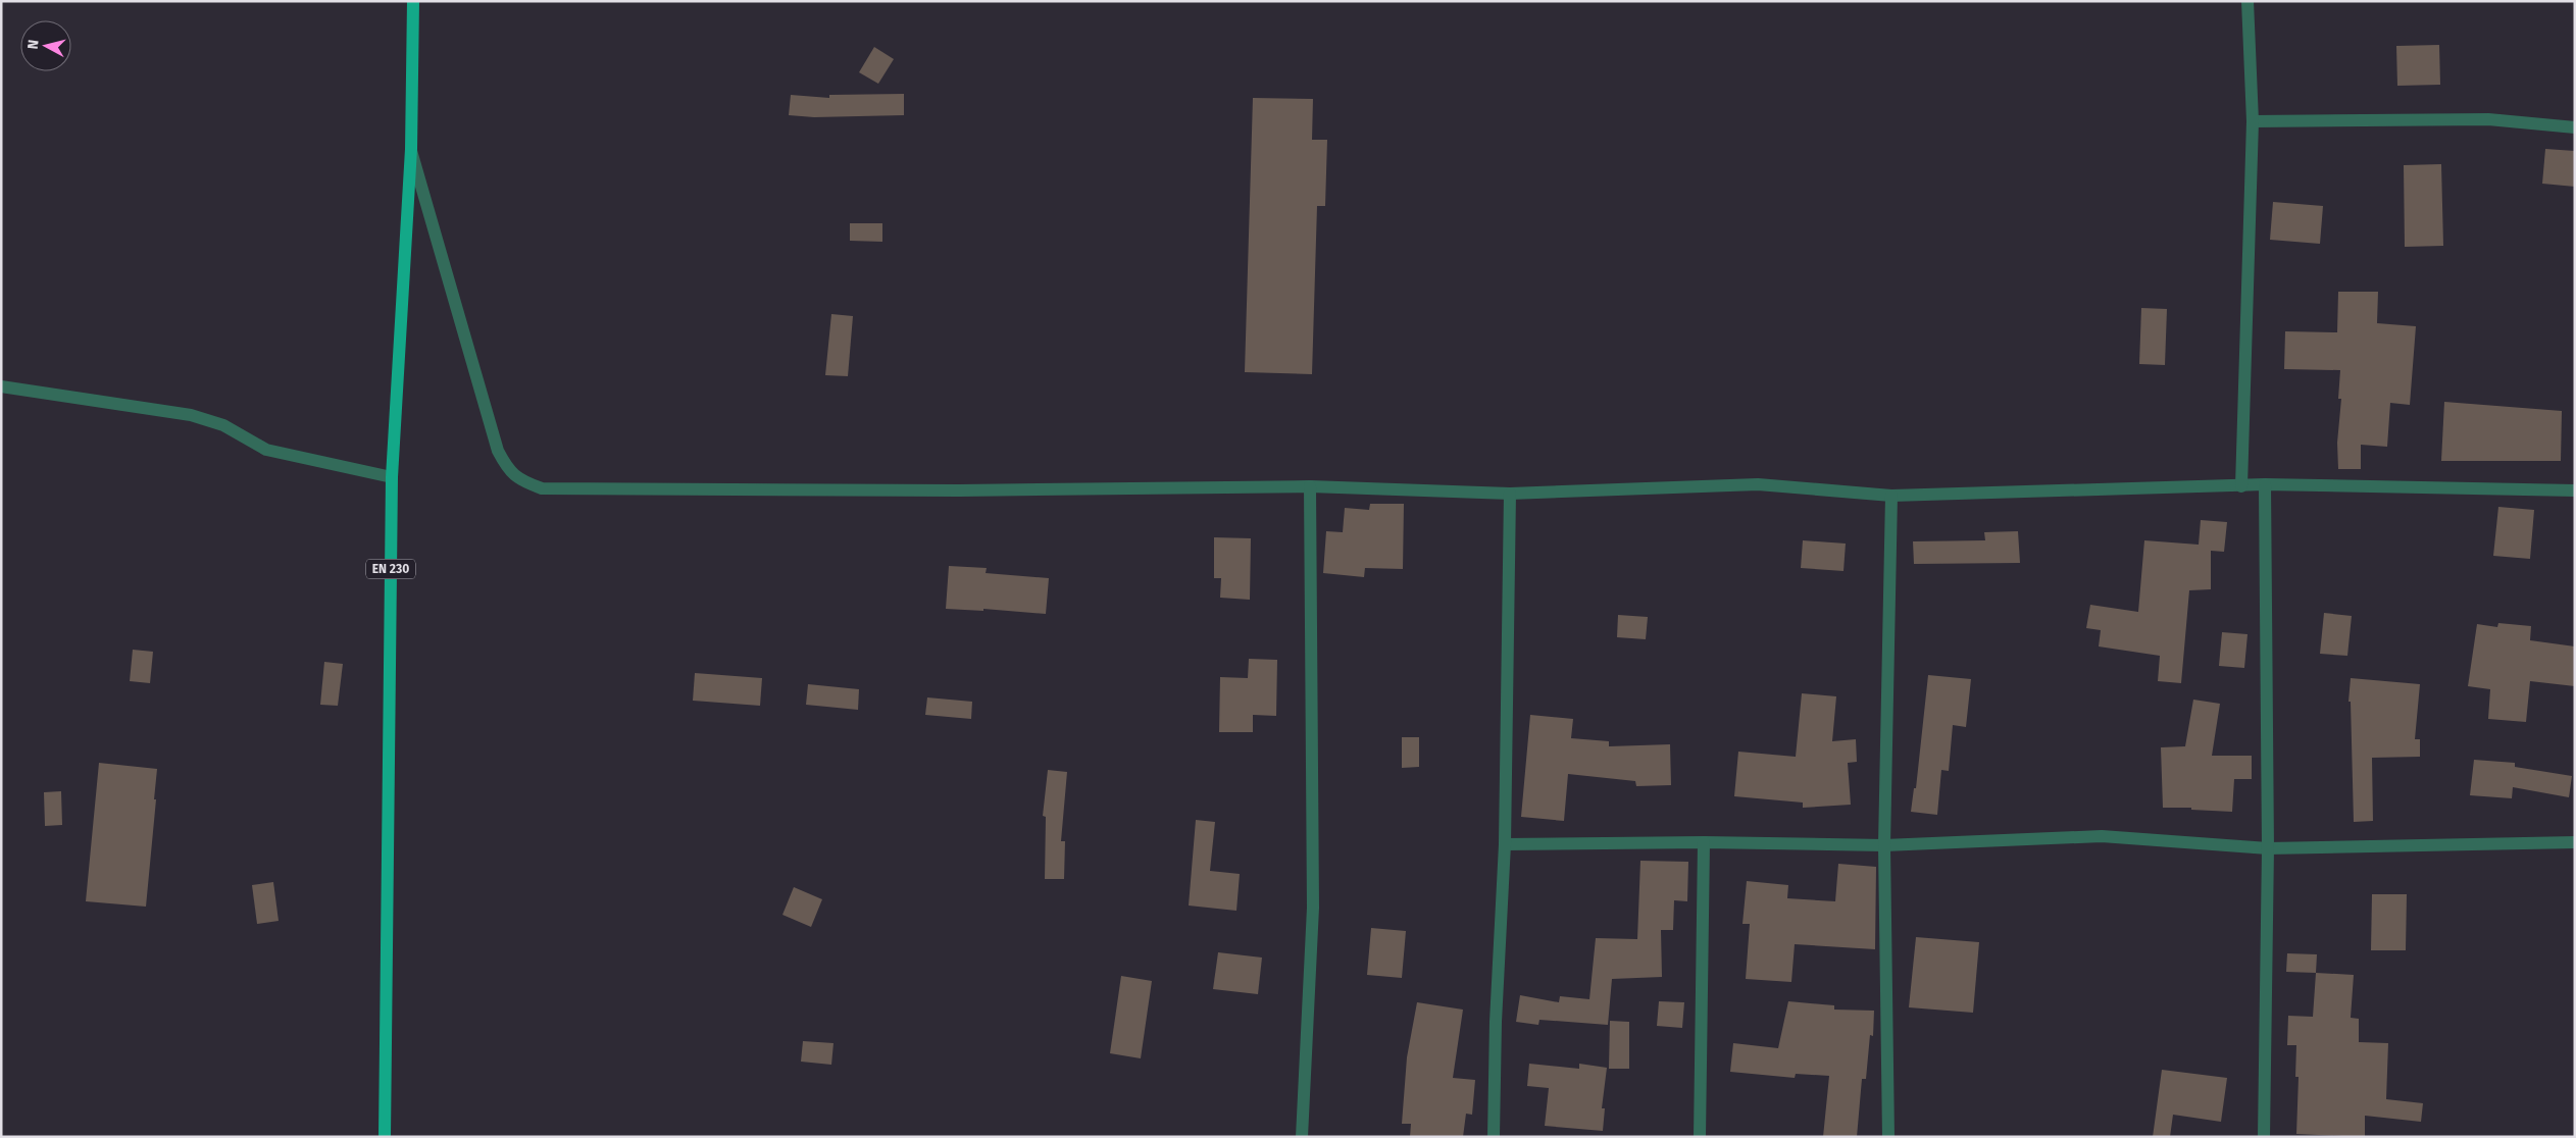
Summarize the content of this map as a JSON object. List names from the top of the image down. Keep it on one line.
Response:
{"streets":{"main road":["EN 230"]},"north":"left"}
